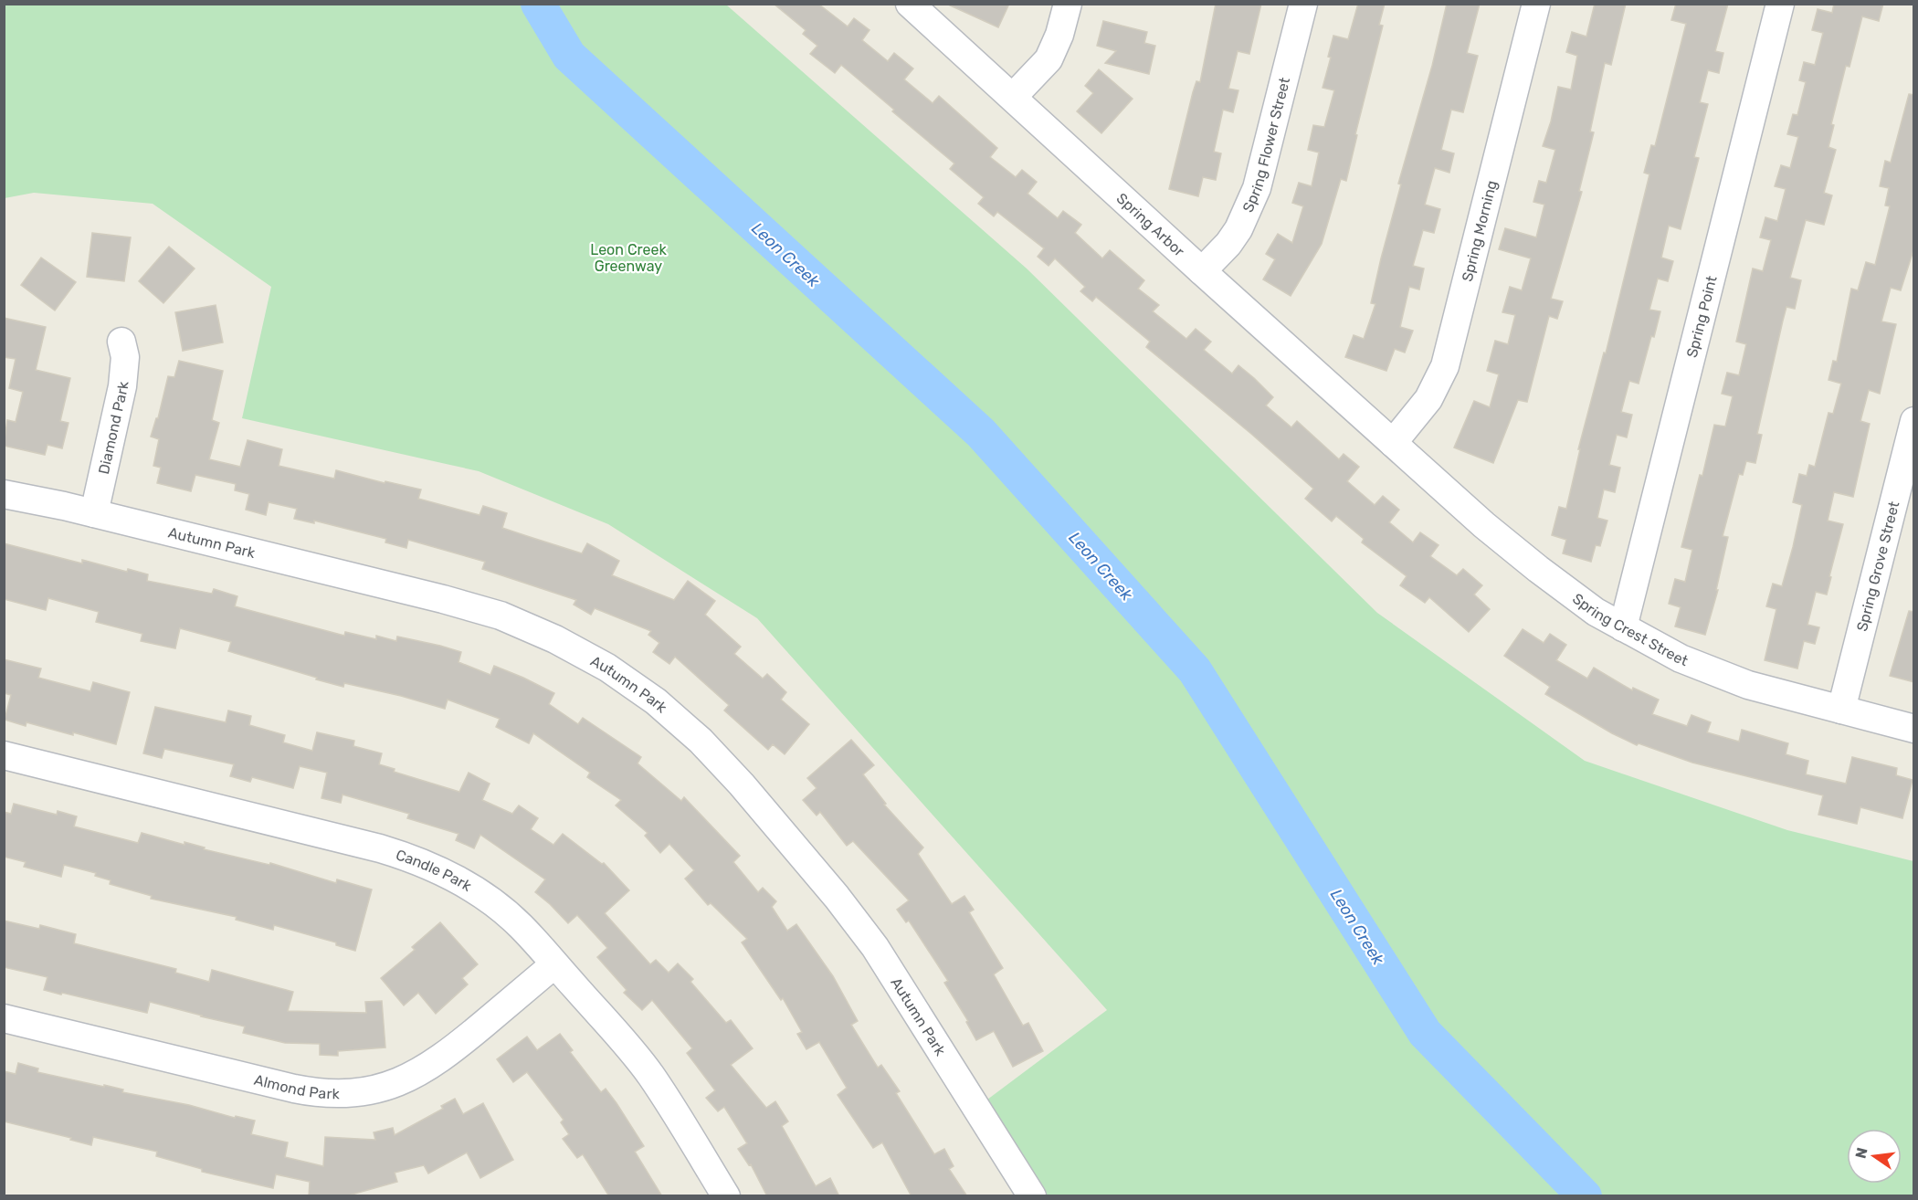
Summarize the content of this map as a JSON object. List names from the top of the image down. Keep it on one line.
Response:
{"streets":{"street":["Spring Flower Street","Spring Arbor","Spring Morning","Spring Point","Diamond Park","Autumn Park","Spring Grove Street","Spring Crest Street","Candle Park","Almond Park"]},"crossings":[["Spring Flower Street","Spring Arbor"],["Spring Arbor","Spring Morning"],["Spring Arbor","Spring Crest Street"],["Spring Morning","Spring Crest Street"],["Spring Point","Spring Crest Street"],["Diamond Park","Autumn Park"],["Spring Grove Street","Spring Crest Street"],["Candle Park","Almond Park"]],"water":["Leon Creek"],"parks":["Leon Creek Greenway"],"north":"left"}
